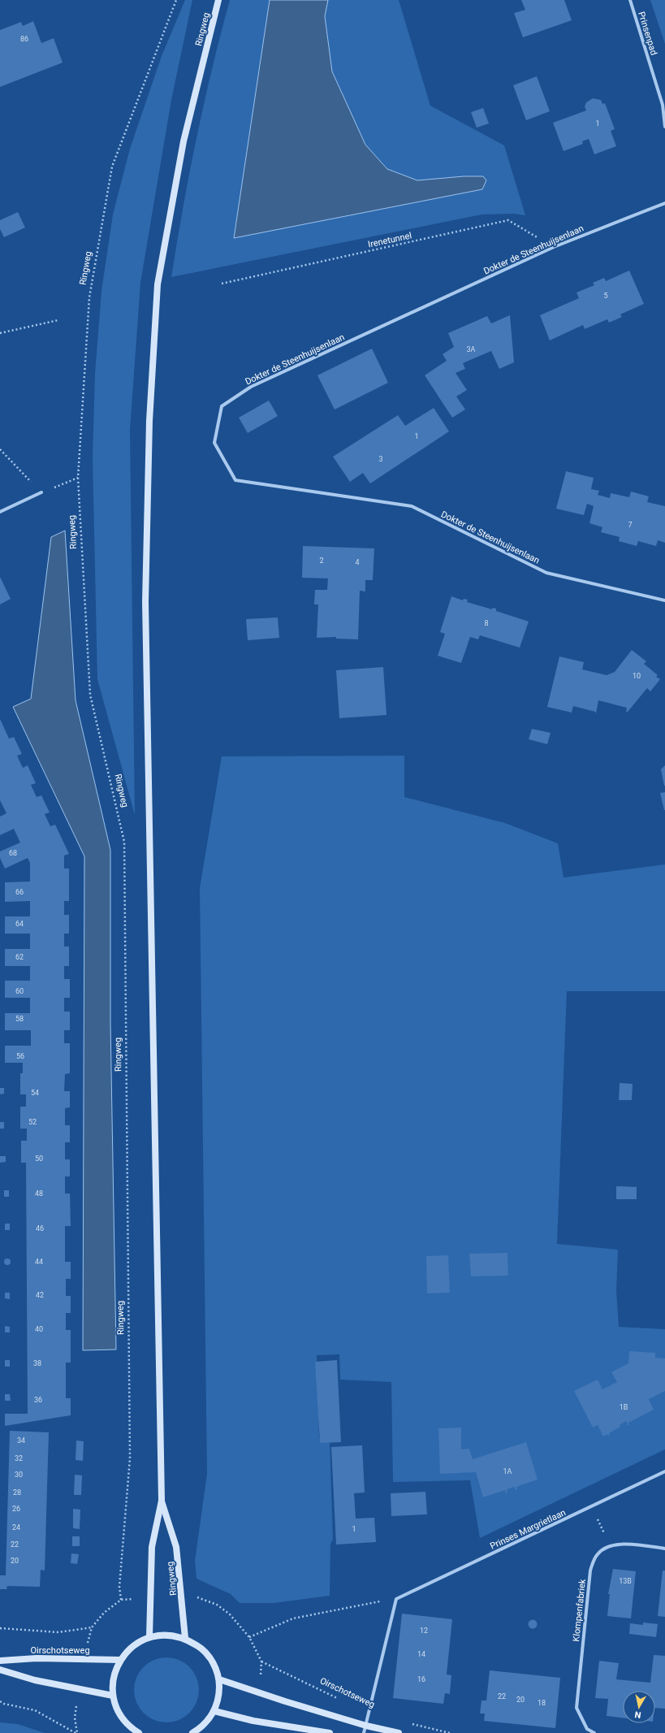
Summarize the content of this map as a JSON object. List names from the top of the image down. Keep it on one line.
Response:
{"streets":{"main road":["Ringweg","Oirschotseweg"],"street":["Prinsenpad","Dokter de Steenhuijsenlaan","Prinses Margrietlaan","Klompenfabriek"],"path":["Irenetunnel"]},"crossings":[["Ringweg","Oirschotseweg"],["Irenetunnel","Dokter de Steenhuijsenlaan"],["Prinses Margrietlaan","Oirschotseweg"]],"house_numbers":["86","1","5","3A","1","3","7","2","4","8","10","68","66","64","62","60","58","56","54","52","50","48","46","44","42","40","38","36","1B","34","32","1A","30","28","26","24","1","22","20","13B","12","14","16","22","20","18"],"north":"bottom"}
